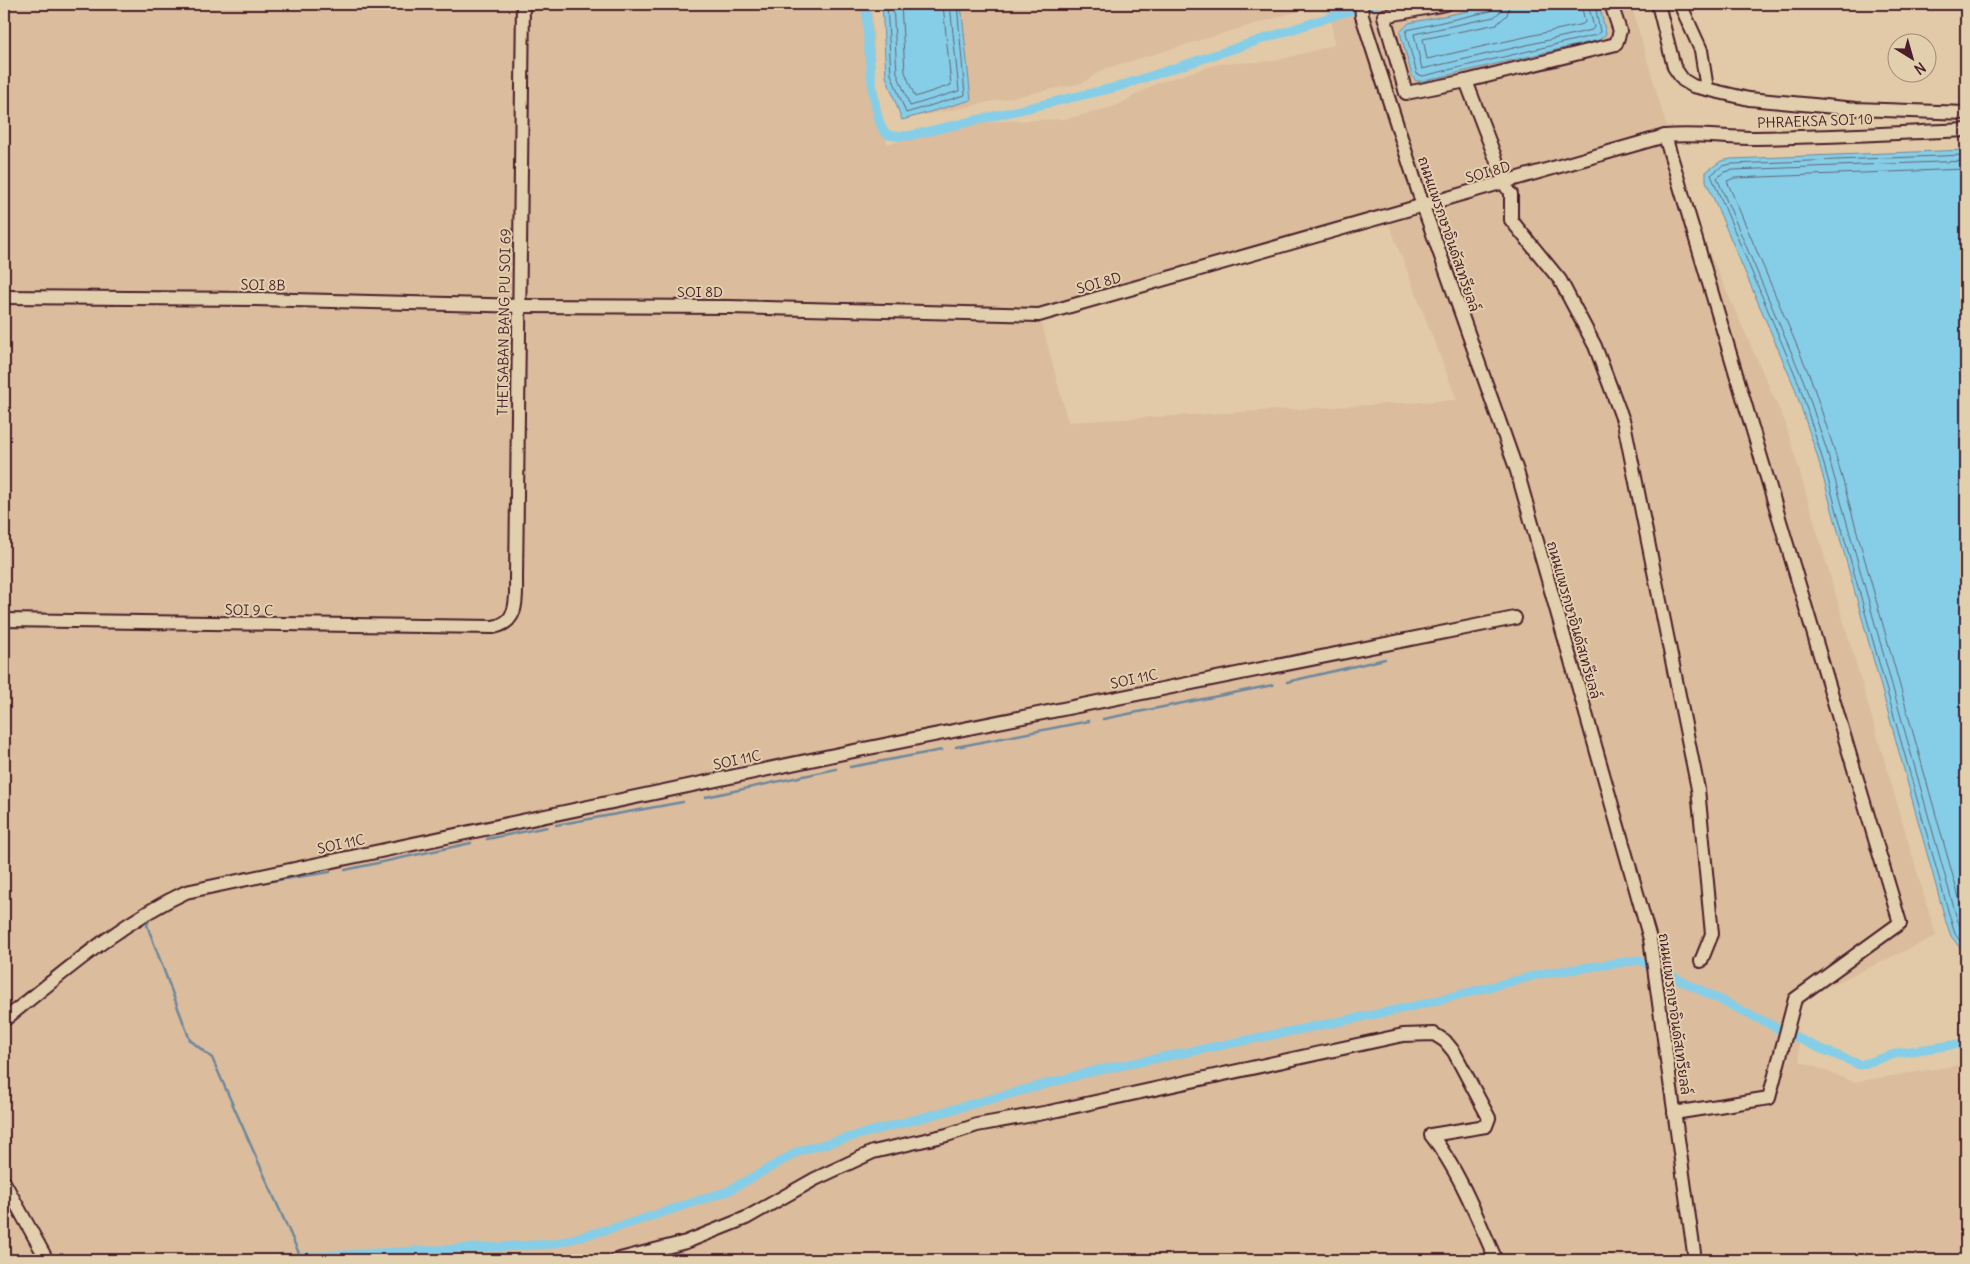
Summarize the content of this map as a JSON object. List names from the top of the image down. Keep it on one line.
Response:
{"streets":{"street":["PHRAEKSA SOI 10","SOI 8D","ถนนแพรกษาอินดัสเทรียลล์","SOI 8B","THETSABAN BANG PU SOI 69","SOI 9 C","SOI 11C"]},"crossings":[["PHRAEKSA SOI 10","SOI 8D"],["SOI 8D","ถนนแพรกษาอินดัสเทรียลล์"],["SOI 8D","SOI 8B"],["SOI 8D","THETSABAN BANG PU SOI 69"],["SOI 8B","THETSABAN BANG PU SOI 69"],["THETSABAN BANG PU SOI 69","SOI 9 C"]],"north":"bottom right"}
